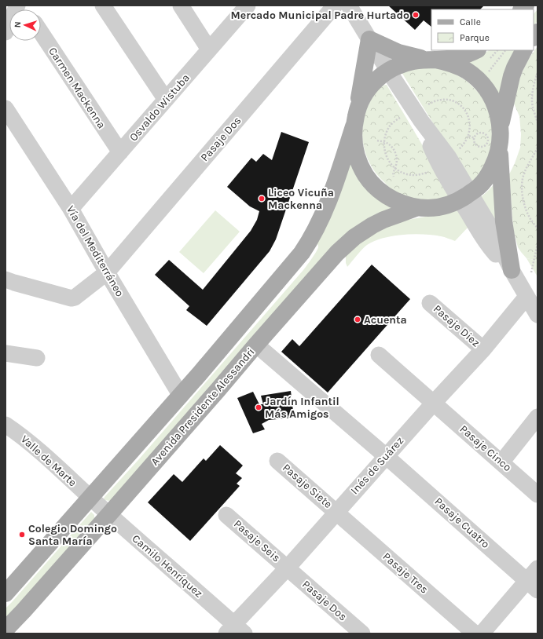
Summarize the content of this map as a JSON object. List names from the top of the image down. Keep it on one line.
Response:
{"streets":{"main road":["Avenida Presidente Alessandri"],"street":["Carmen Mackenna","Osvaldo Wistuba","Pasaje Dos","Vía del Mediterráneo","Pasaje Diez","Pasaje Cinco","Valle de Marte","Inés de Suárez","Pasaje Siete","Pasaje Cuatro","Pasaje Seis","Camilo Henríquez","Pasaje Tres"]},"crossings":[["Carmen Mackenna","Osvaldo Wistuba"],["Osvaldo Wistuba","Vía del Mediterráneo"],["Pasaje Dos","Vía del Mediterráneo"],["Pasaje Dos","Inés de Suárez"],["Pasaje Dos","Pasaje Seis"],["Vía del Mediterráneo","Avenida Presidente Alessandri"],["Pasaje Diez","Inés de Suárez"],["Avenida Presidente Alessandri","Valle de Marte"],["Avenida Presidente Alessandri","Pasaje Cuatro"],["Avenida Presidente Alessandri","Camilo Henríquez"],["Pasaje Cinco","Inés de Suárez"],["Valle de Marte","Camilo Henríquez"],["Inés de Suárez","Pasaje Siete"],["Inés de Suárez","Pasaje Cuatro"],["Inés de Suárez","Pasaje Seis"],["Inés de Suárez","Camilo Henríquez"],["Inés de Suárez","Pasaje Tres"],["Pasaje Siete","Pasaje Tres"]],"places":["Mercado Municipal Padre Hurtado","Liceo Vicuña Mackenna","Acuenta","Jardín Infantil Más Amigos","Colegio Domingo Santa María"],"legend":["Calle","Parque"],"north":"left"}
